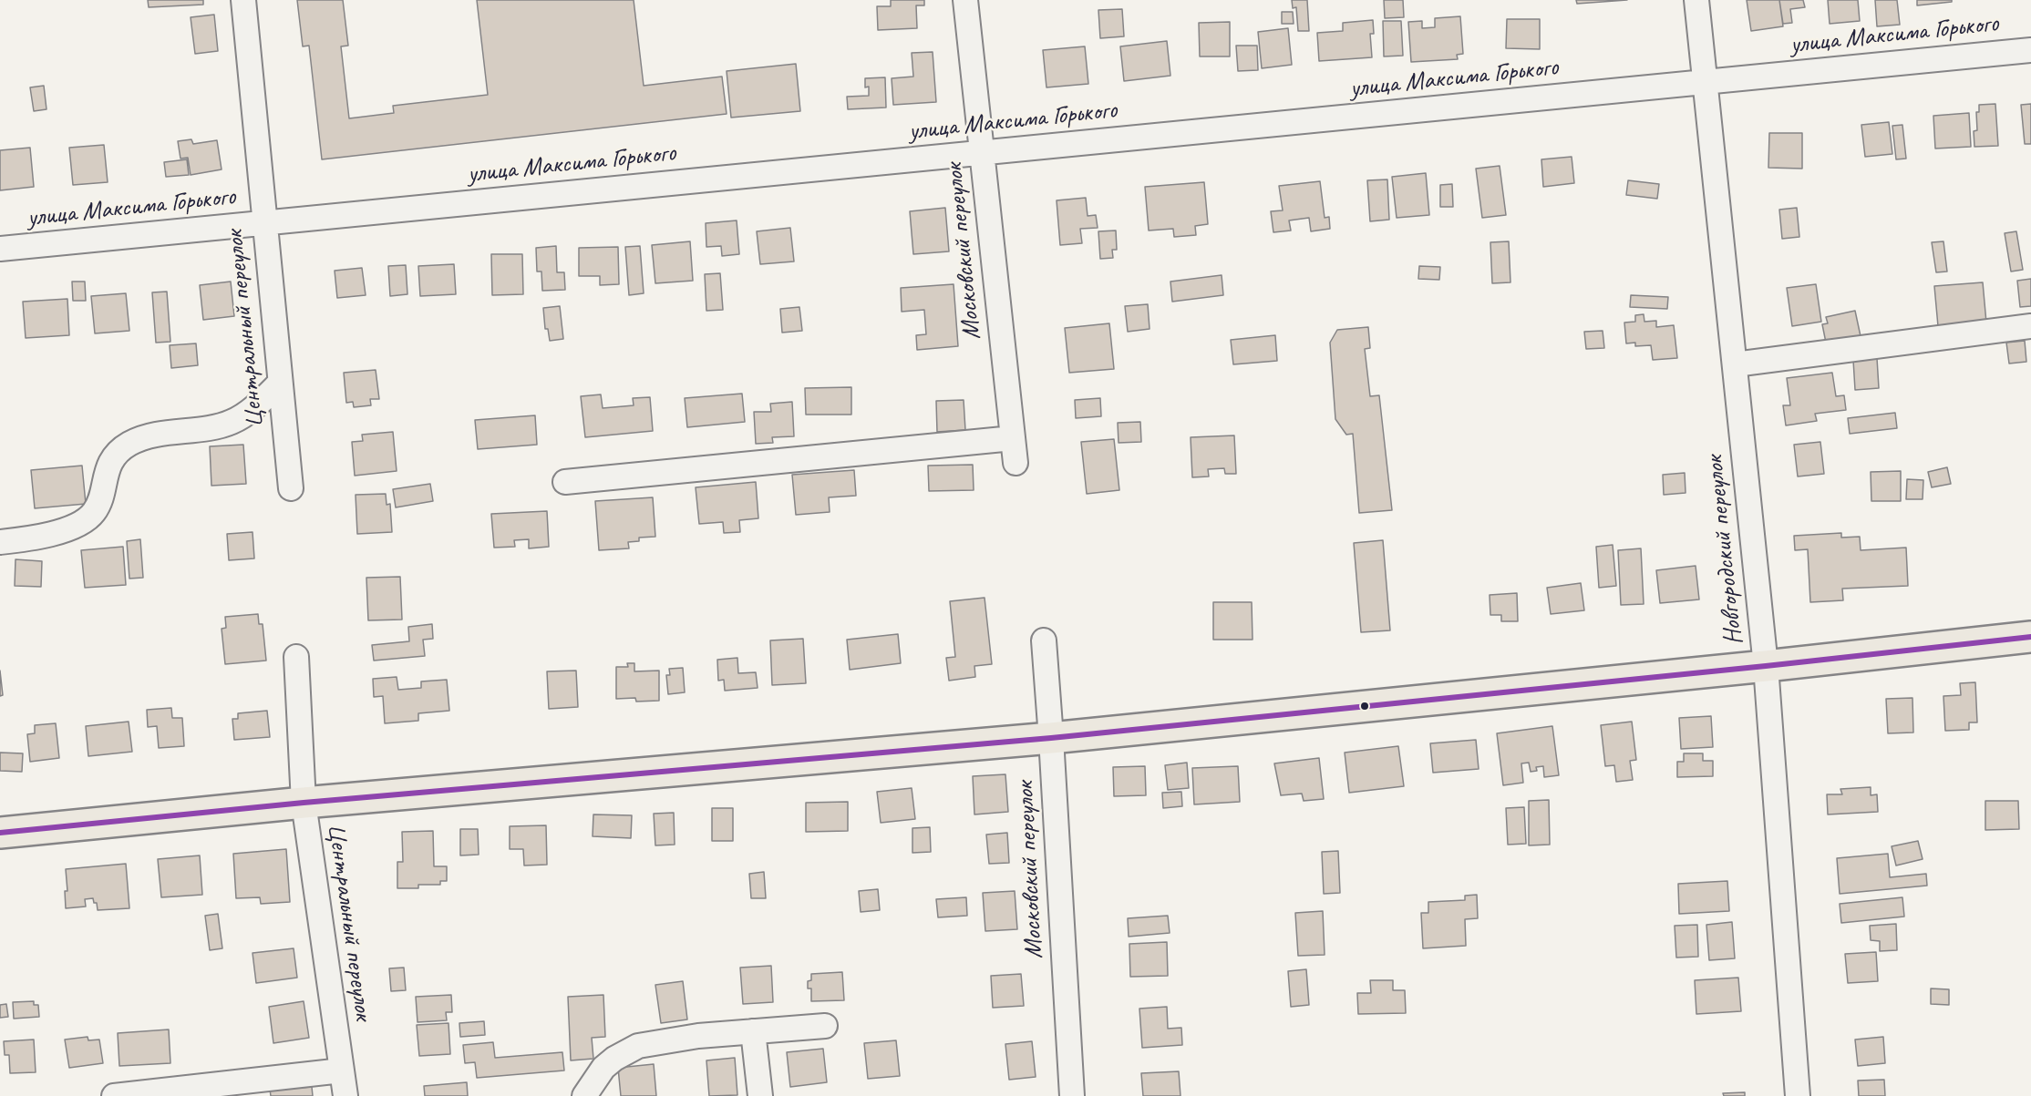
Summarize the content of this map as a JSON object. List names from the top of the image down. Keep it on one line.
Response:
{"streets":{"street":["улица Максима Горького","Московский переулок","Центральный переулок","Новгородский переулок"]},"crossings":[["улица Максима Горького","Московский переулок"],["улица Максима Горького","Центральный переулок"],["улица Максима Горького","Новгородский переулок"]]}
